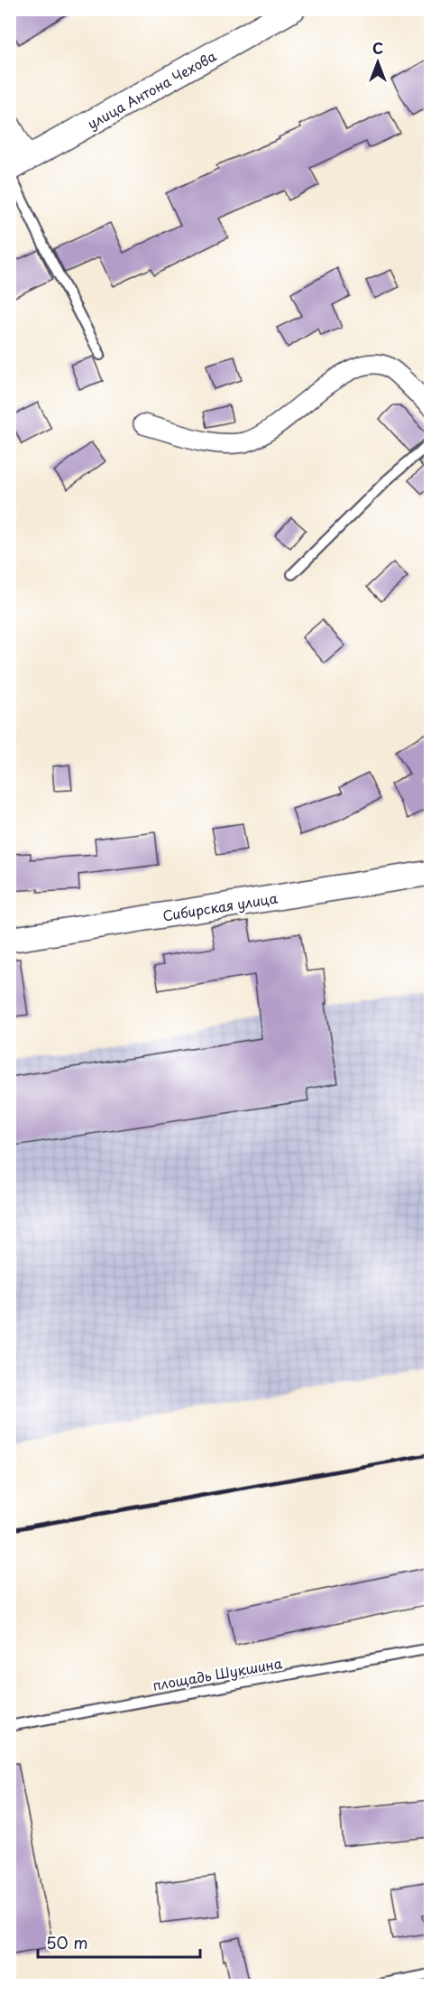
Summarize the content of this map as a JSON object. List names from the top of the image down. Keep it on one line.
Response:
{"streets":{"street":["улица Антона Чехова","Сибирская улица"],"lane":["площадь Шукшина"]},"scale_bar":"50 m","north":"top"}
